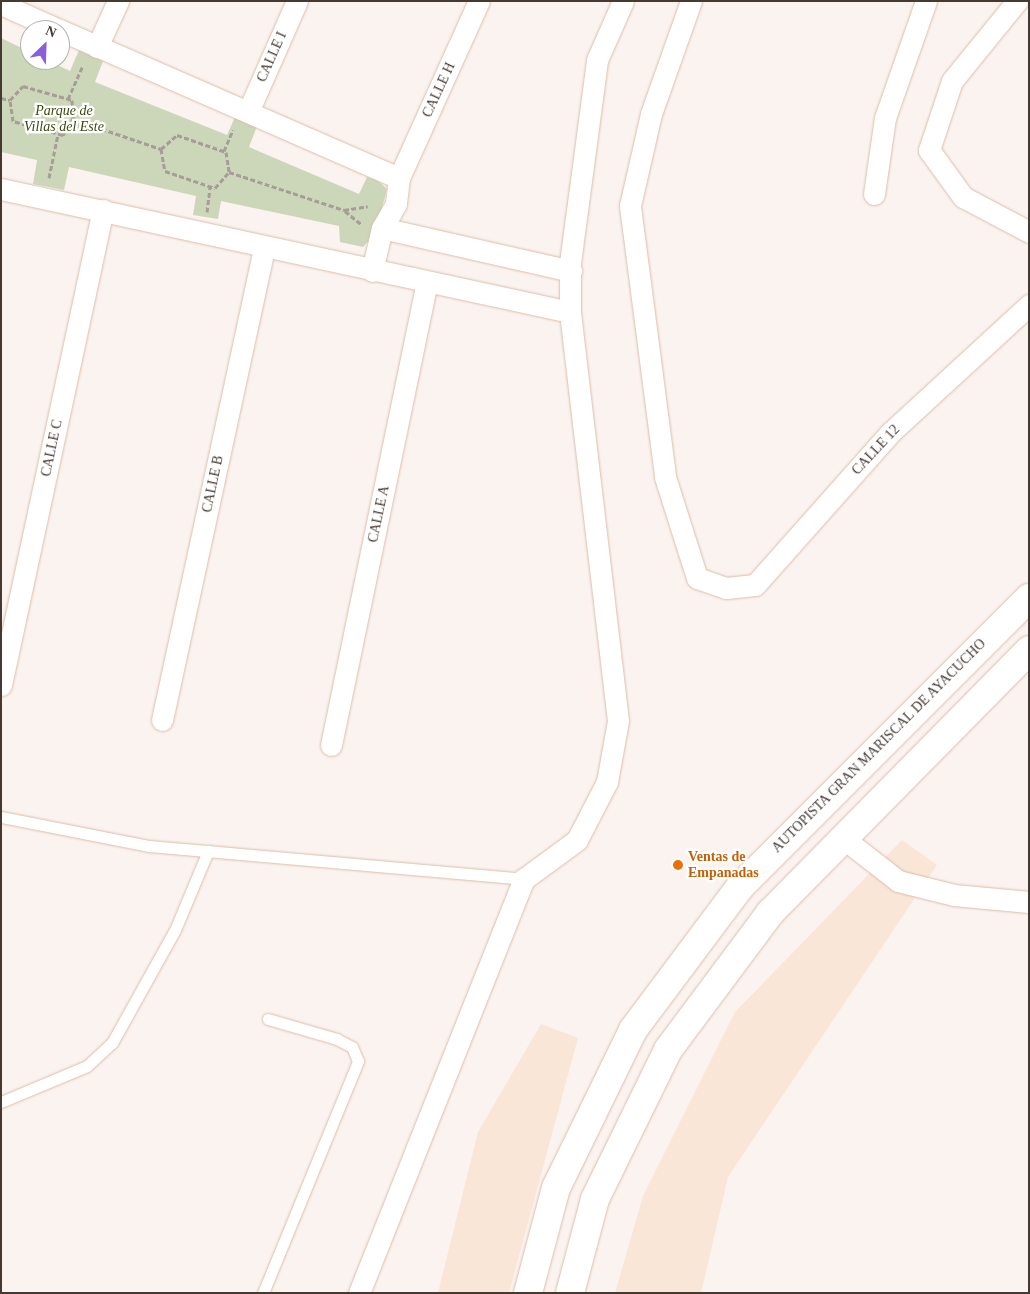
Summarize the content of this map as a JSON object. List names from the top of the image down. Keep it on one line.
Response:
{"streets":{"highway":["AUTOPISTA GRAN MARISCAL DE AYACUCHO"],"street":["CALLE I","CALLE H","CALLE C","CALLE 12","CALLE B","CALLE A"]},"parks":["Parque de Villas del Este"],"places":["Ventas de Empanadas"],"north":"top right"}
